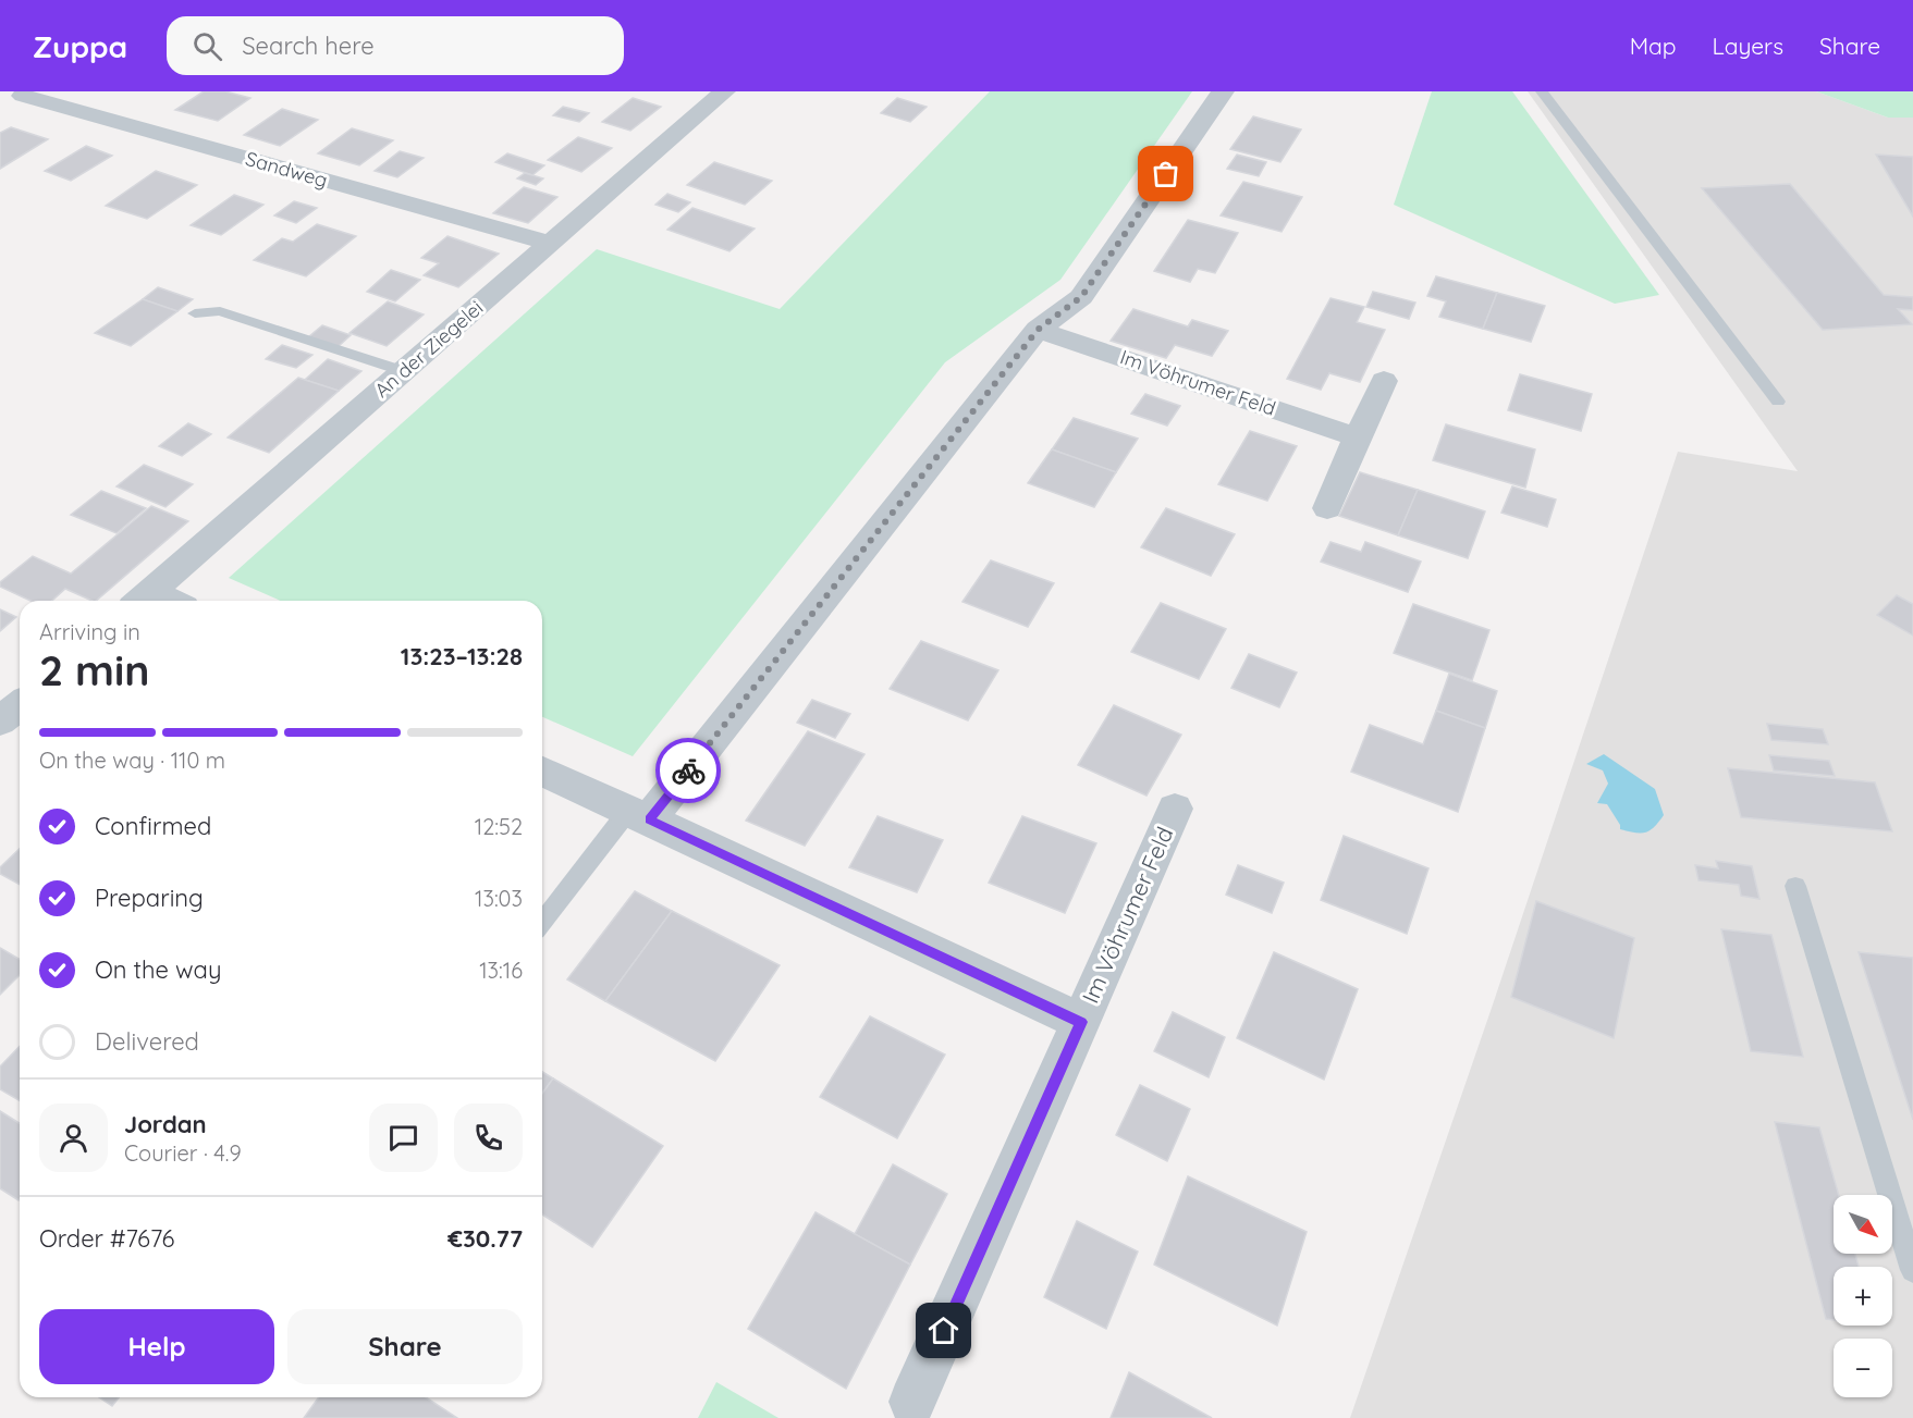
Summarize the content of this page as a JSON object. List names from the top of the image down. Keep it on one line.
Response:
{"streets":{"street":["Sandweg","An der Ziegelei","Im Vöhrumer Feld"]},"crossings":[["Sandweg","An der Ziegelei"]],"north":"bottom right","page":{"header":"Zuppa","search":"Search here","nav":["Map","Layers","Share"],"heading":["2 min","Arriving in","13:23–13:28"],"panel":["Jordan","Courier · 4.9","Order #7676","€30.77"],"bar":"On the way · 110 m","list":[["Confirmed","12:52"],["Preparing","13:03"],["On the way","13:16"],"Delivered"],"map_buttons":["+","−"],"buttons":["Help","Share"]}}
